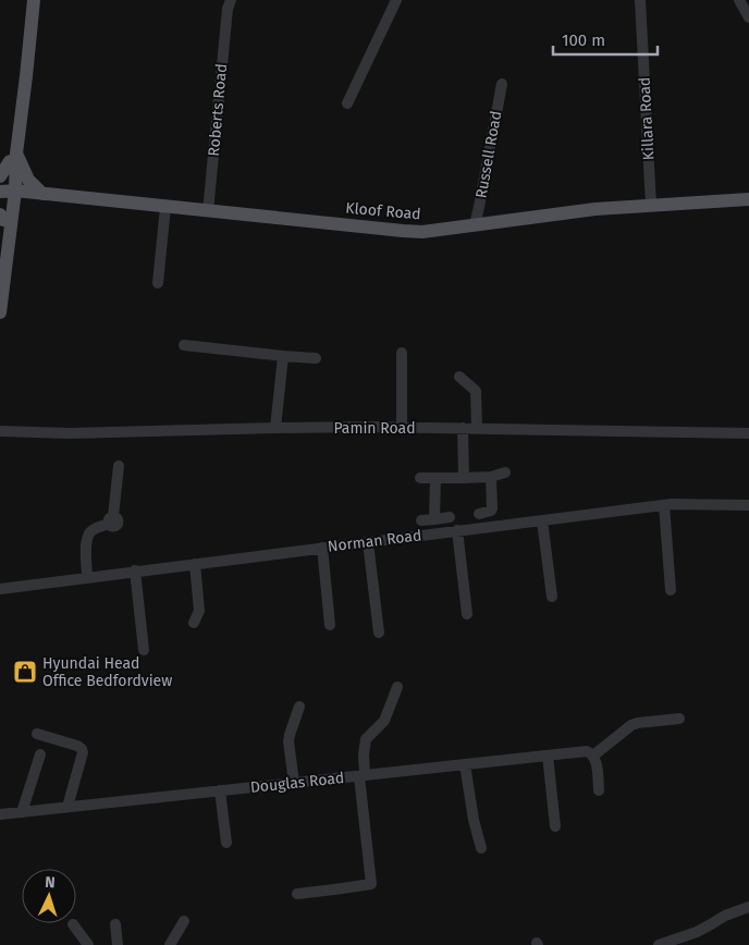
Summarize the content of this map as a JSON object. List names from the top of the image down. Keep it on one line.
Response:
{"streets":{"main road":["Kloof Road"],"street":["Roberts Road","Killara Road","Russell Road","Pamin Road","Norman Road","Douglas Road"]},"crossings":[["Roberts Road","Kloof Road"],["Killara Road","Kloof Road"],["Russell Road","Kloof Road"]],"places":{"shop":["Hyundai Head Office Bedfordview"]},"scale_bar":"100 m","north":"top"}
